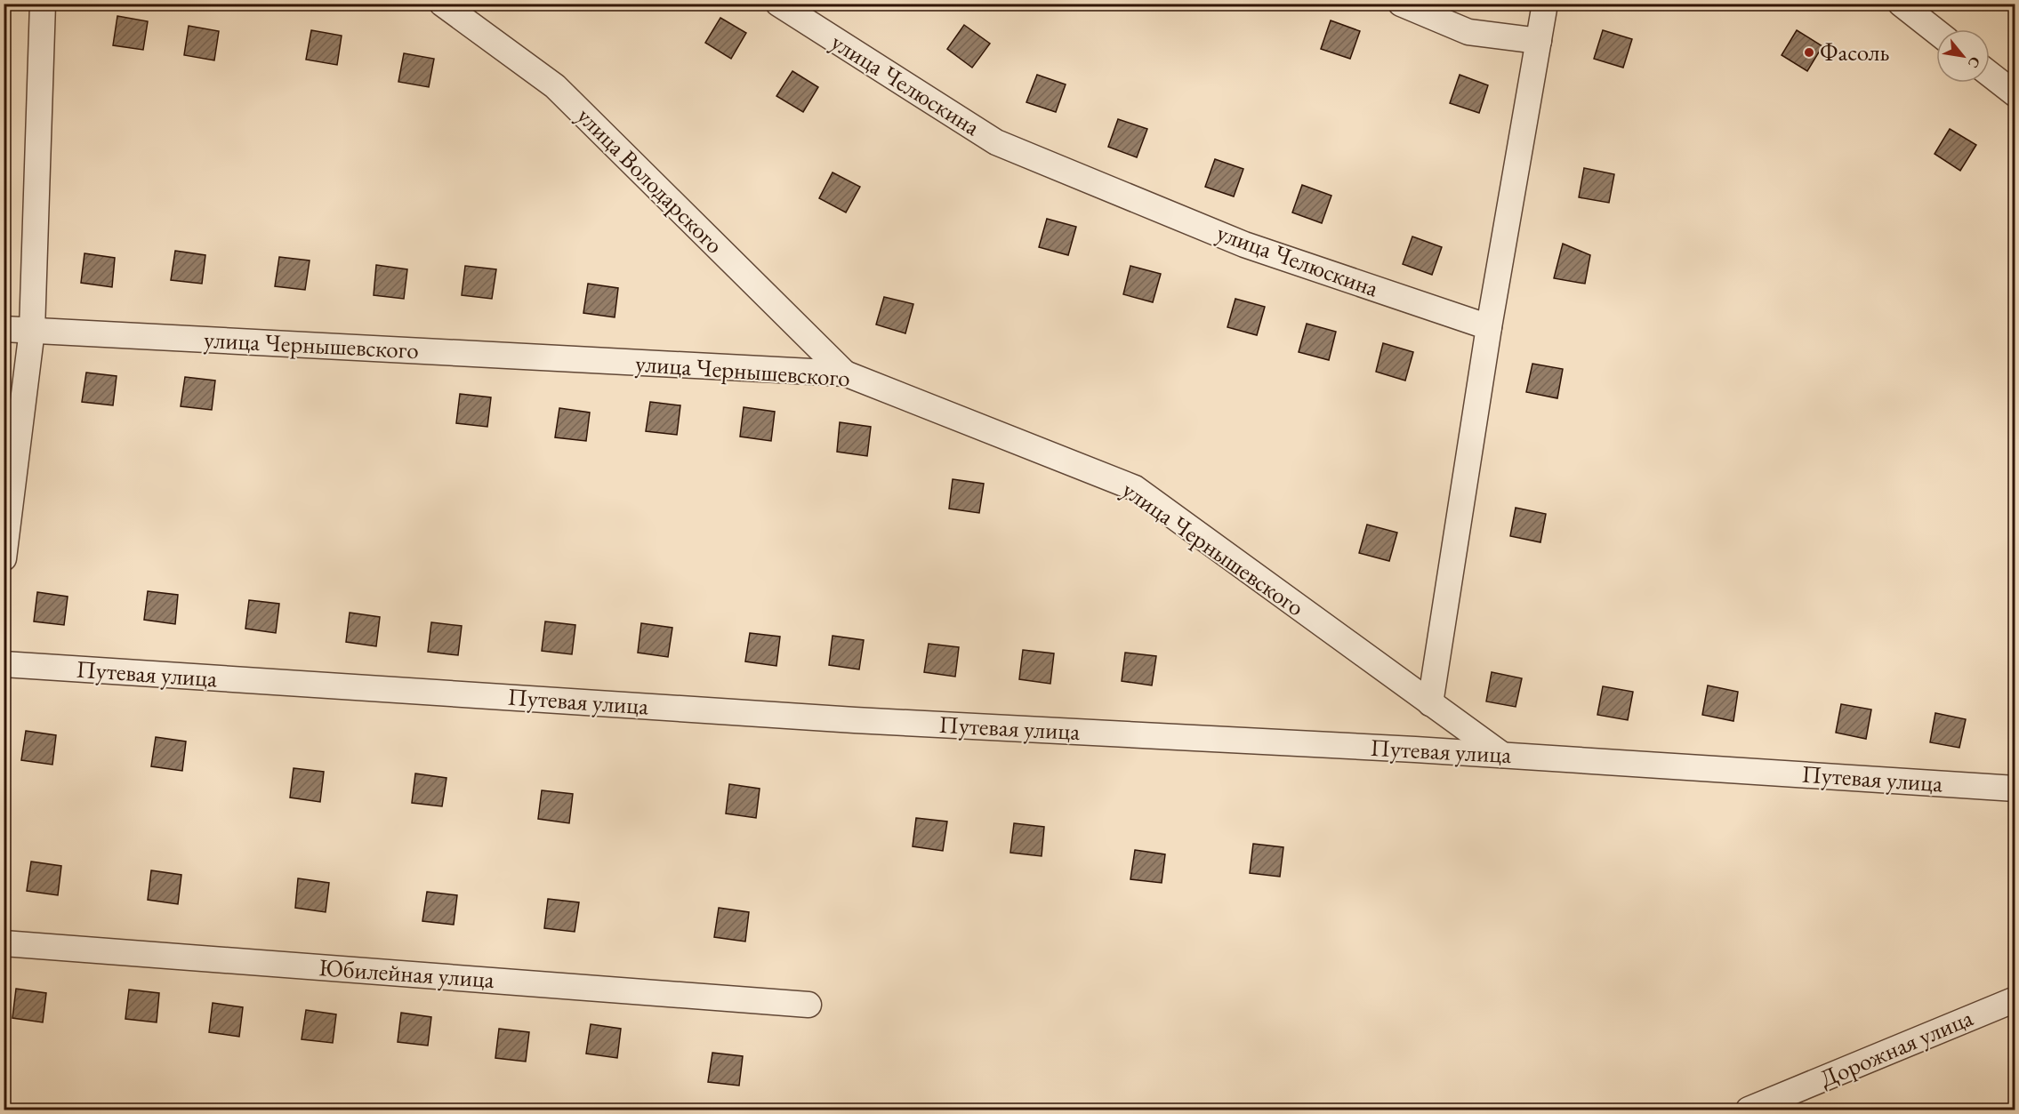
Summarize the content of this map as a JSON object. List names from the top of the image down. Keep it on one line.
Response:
{"streets":{"street":["улица Челюскина","улица Володарского","улица Чернышевского","Путевая улица","Юбилейная улица","Дорожная улица"]},"crossings":[["улица Володарского","улица Чернышевского"],["улица Чернышевского","Путевая улица"]],"places":["Фасоль"],"north":"bottom right"}
